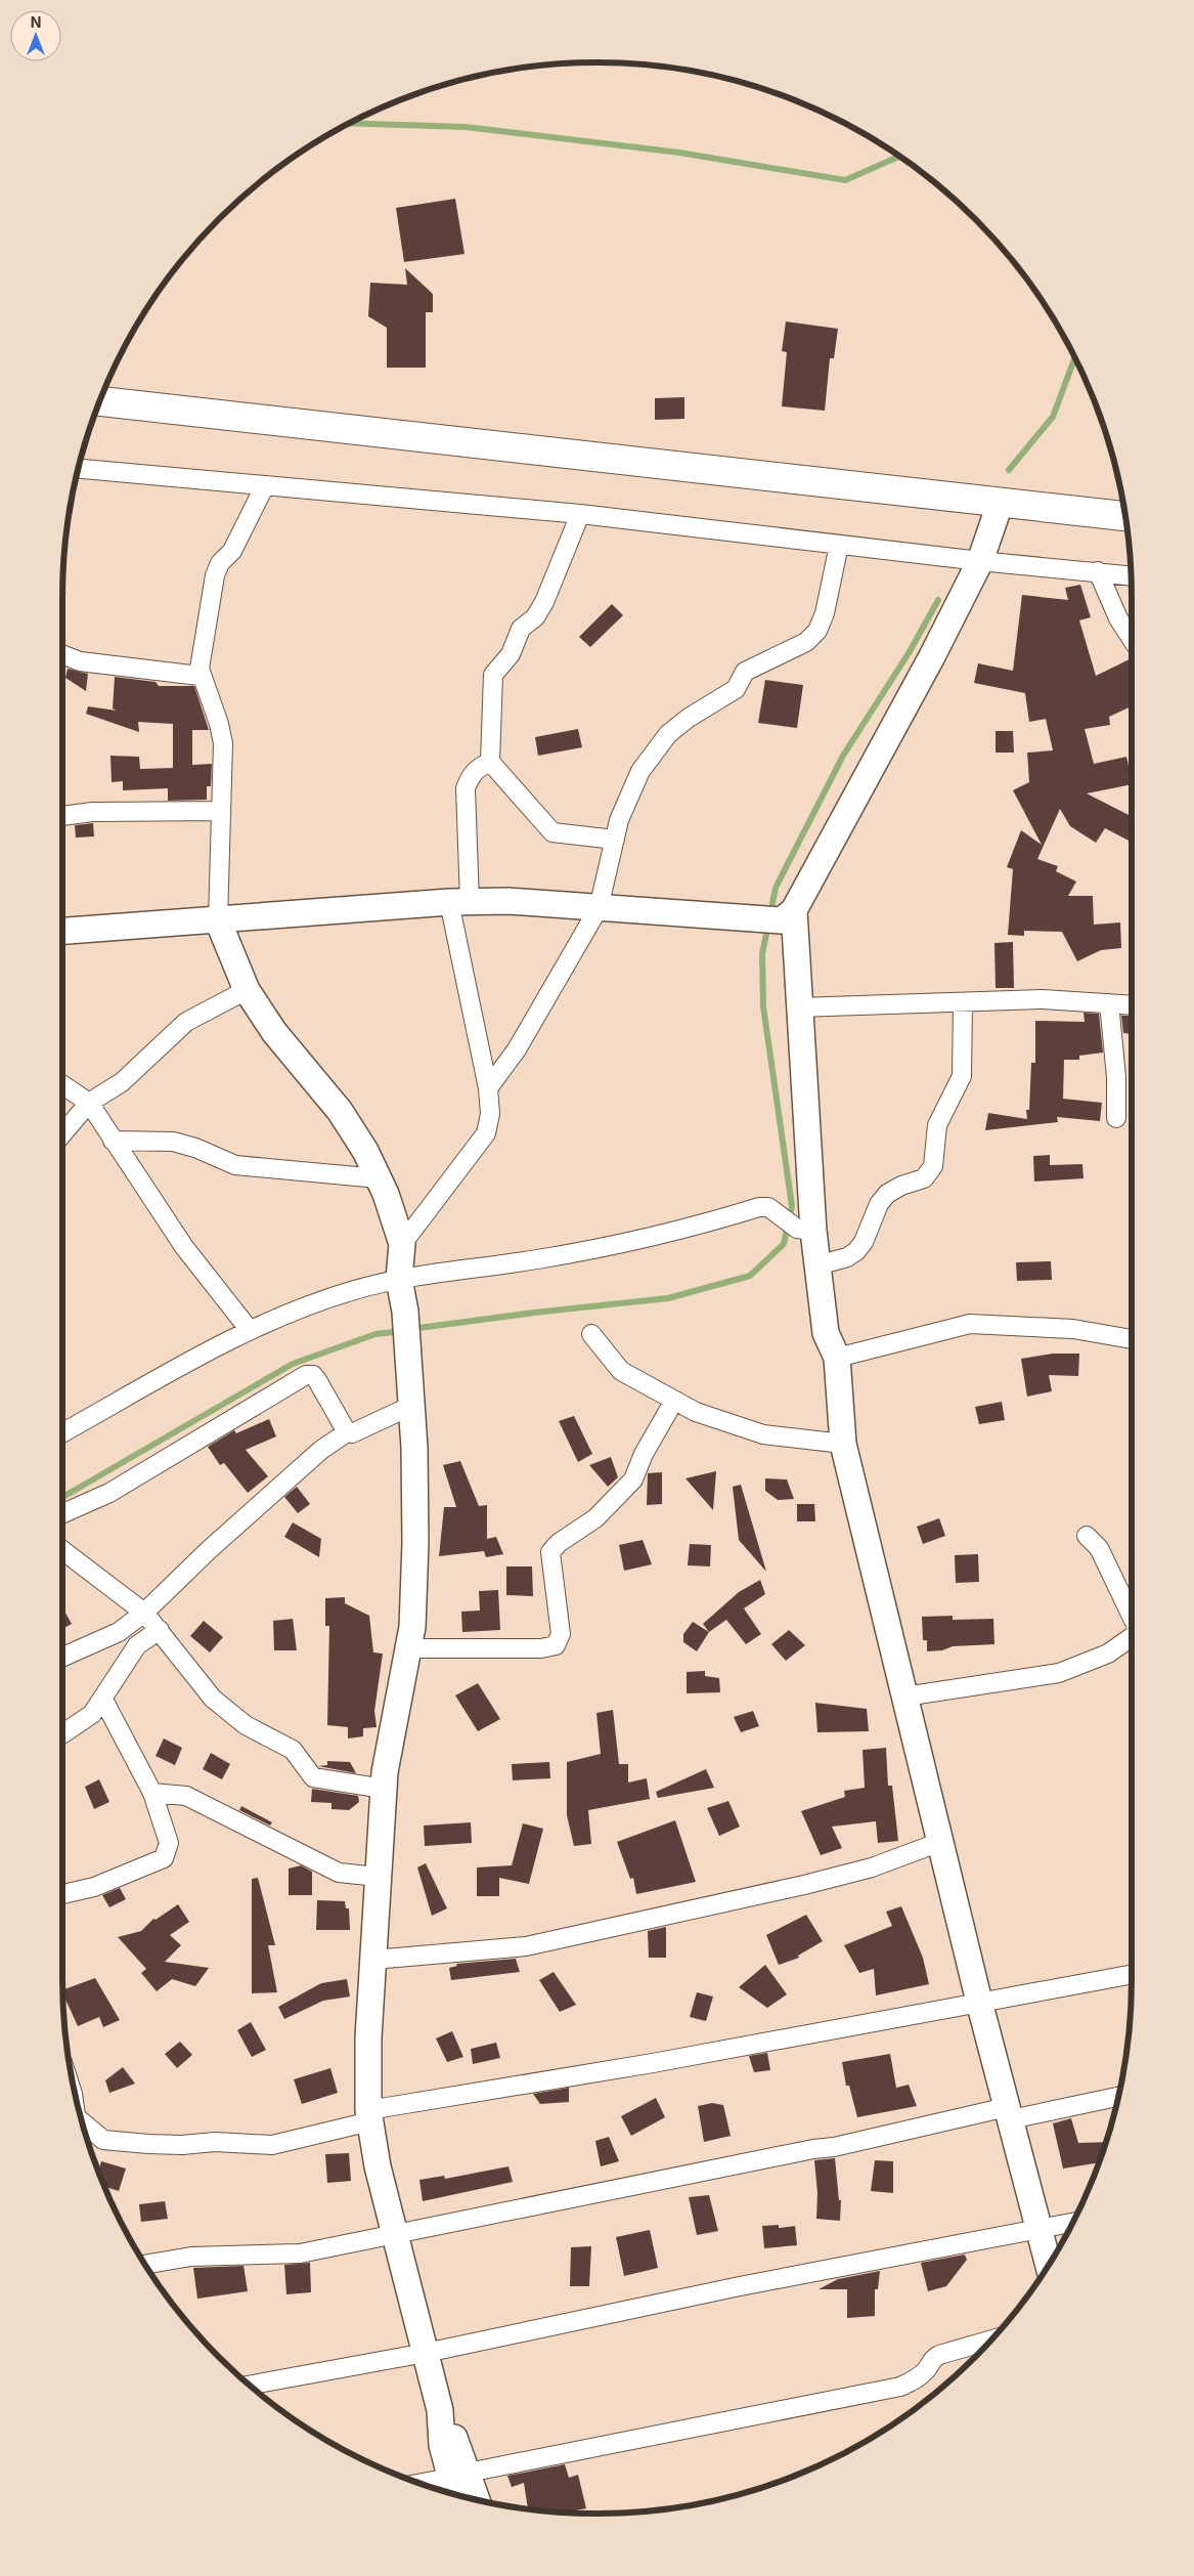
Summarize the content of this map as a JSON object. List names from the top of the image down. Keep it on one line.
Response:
{"north":"top"}
